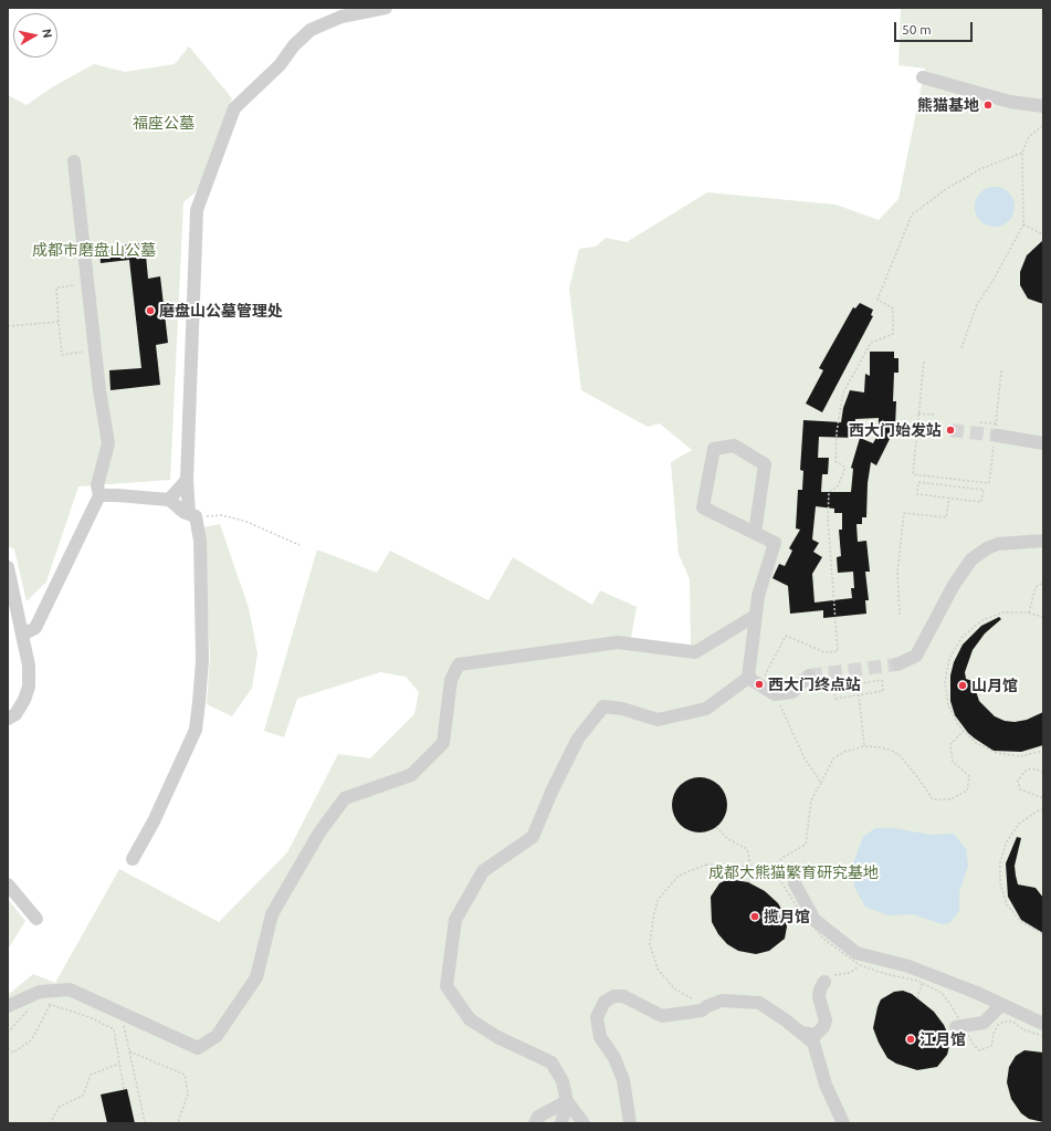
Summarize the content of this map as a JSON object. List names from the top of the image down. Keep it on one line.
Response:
{"parks":["福座公墓","成都市磨盘山公墓","成都大熊猫繁育研究基地"],"places":["熊猫基地","磨盘山公墓管理处","西大门始发站","西大门终点站","山月馆","揽月馆","江月馆"],"scale_bar":"50 m","north":"right"}
